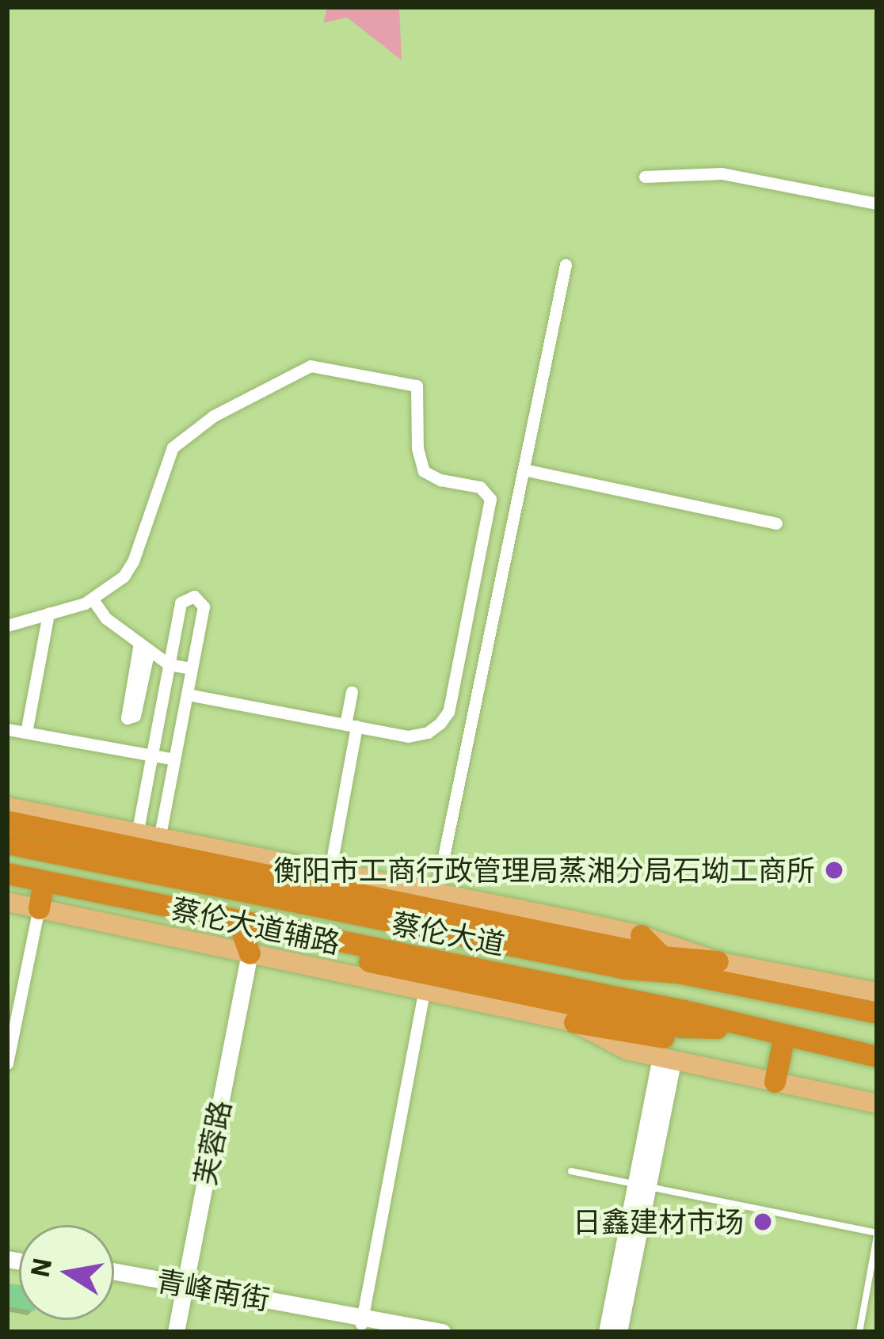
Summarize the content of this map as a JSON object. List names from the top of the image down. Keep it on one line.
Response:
{"streets":{"highway":["蔡伦大道"],"street":["芙蓉路","青峰南街"]},"crossings":[["芙蓉路","青峰南街"]],"places":["衡阳市工商行政管理局蒸湘分局石坳工商所","日鑫建材市场"],"north":"left"}
